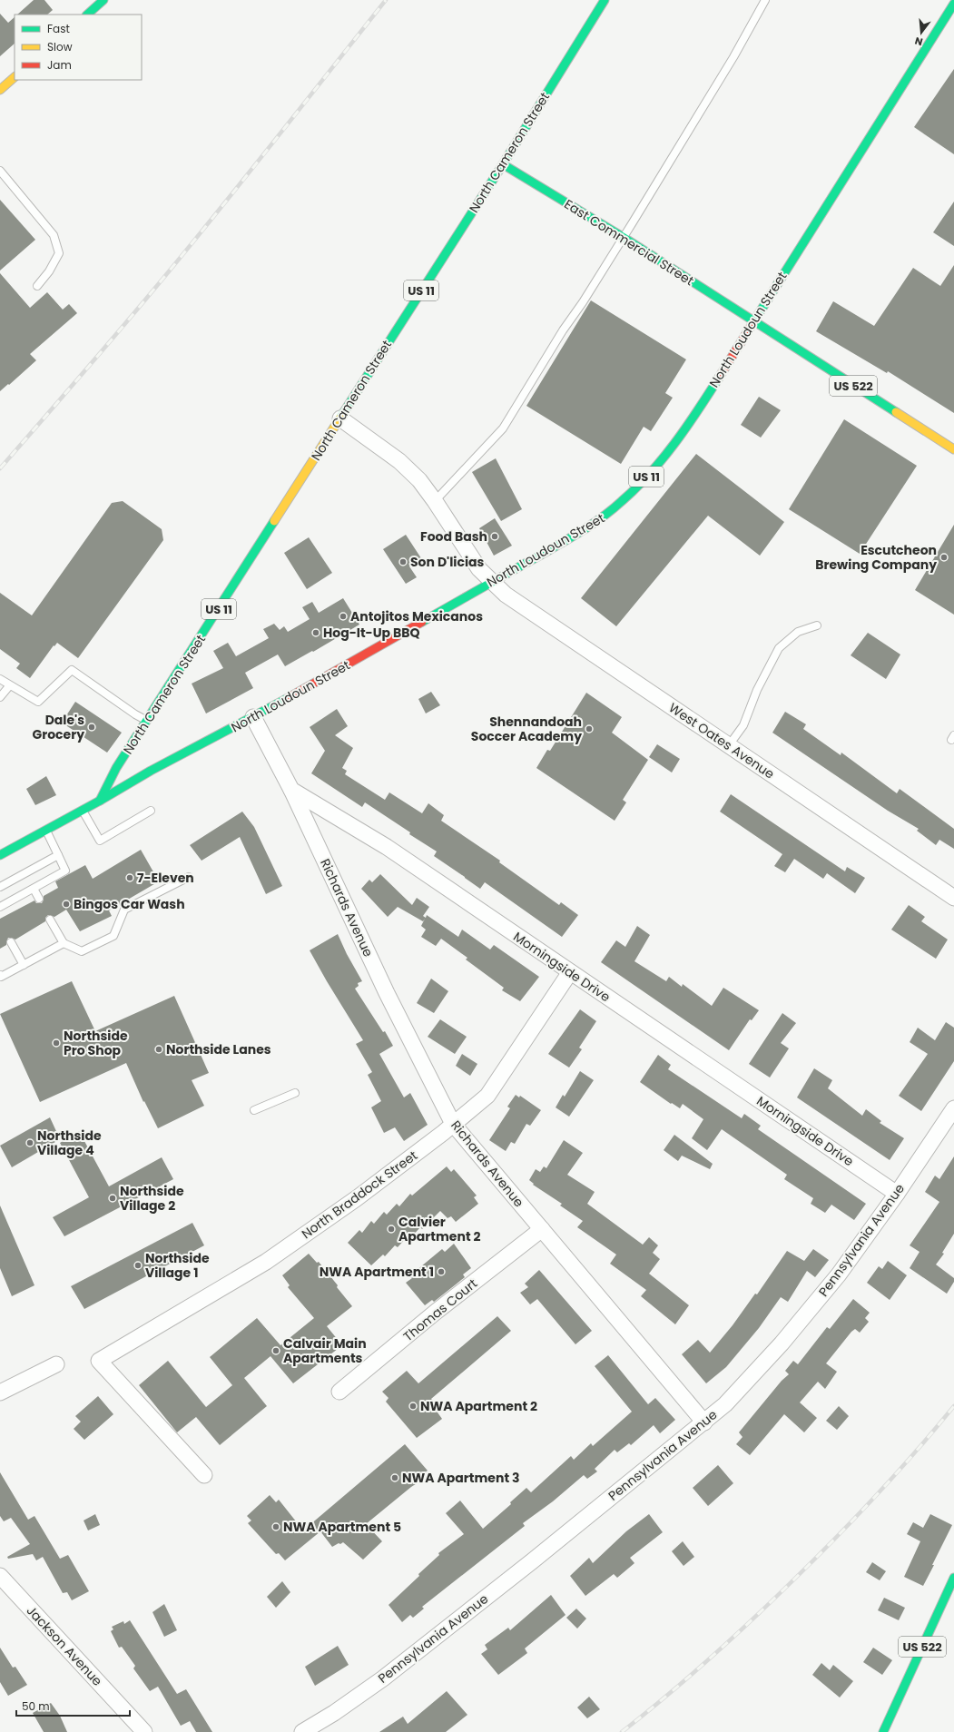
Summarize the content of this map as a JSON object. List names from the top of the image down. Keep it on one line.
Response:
{"streets":{"main road":["North Cameron Street","East Commercial Street","US 11","North Loudoun Street","US 522"],"street":["West Oates Avenue","Richards Avenue","Morningside Drive","North Braddock Street","Pennsylvania Avenue","Thomas Court","Jackson Avenue"]},"crossings":[["North Cameron Street","East Commercial Street"],["North Cameron Street","North Loudoun Street"],["North Cameron Street","West Oates Avenue"],["East Commercial Street","North Loudoun Street"],["East Commercial Street","US 522"],["North Loudoun Street","US 522"],["North Loudoun Street","West Oates Avenue"],["Richards Avenue","Morningside Drive"],["Richards Avenue","North Braddock Street"],["Richards Avenue","Pennsylvania Avenue"],["Richards Avenue","Thomas Court"],["Morningside Drive","North Braddock Street"],["Morningside Drive","Pennsylvania Avenue"]],"places":["Food Bash","Escutcheon Brewing Company","Son D'licias","Antojitos Mexicanos","Hog-It-Up BBQ","Dale's Grocery","Shennandoah Soccer Academy","7-Eleven","Bingos Car Wash","Northside Pro Shop","Northside Lanes","Northside Village 4","Northside Village 2","Calvier Apartment 2","Northside Village 1","NWA Apartment 1","Calvair Main Apartments","NWA Apartment 2","NWA Apartment 3","NWA Apartment 5"],"legend":["Fast","Slow","Jam"],"scale_bar":"50 m","north":"bottom"}
